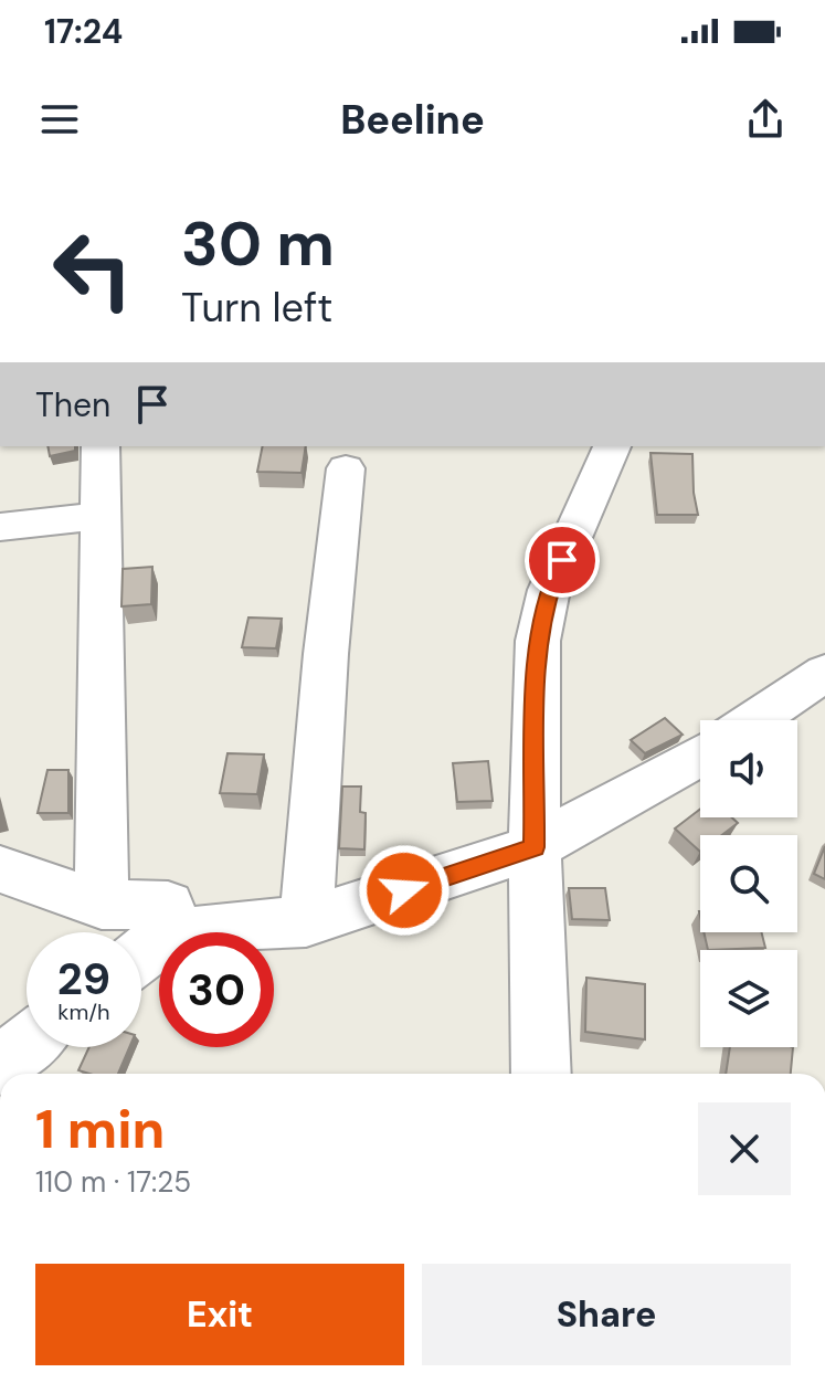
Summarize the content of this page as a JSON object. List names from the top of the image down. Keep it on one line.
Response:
{"page":{"status":"17:24","header":"Beeline","turn":["30 m","Turn left"],"then":"Then","speed":"29 km/h","limit":"30","heading":["1 min","110 m · 17:25"],"buttons":["Exit","Share"]}}
